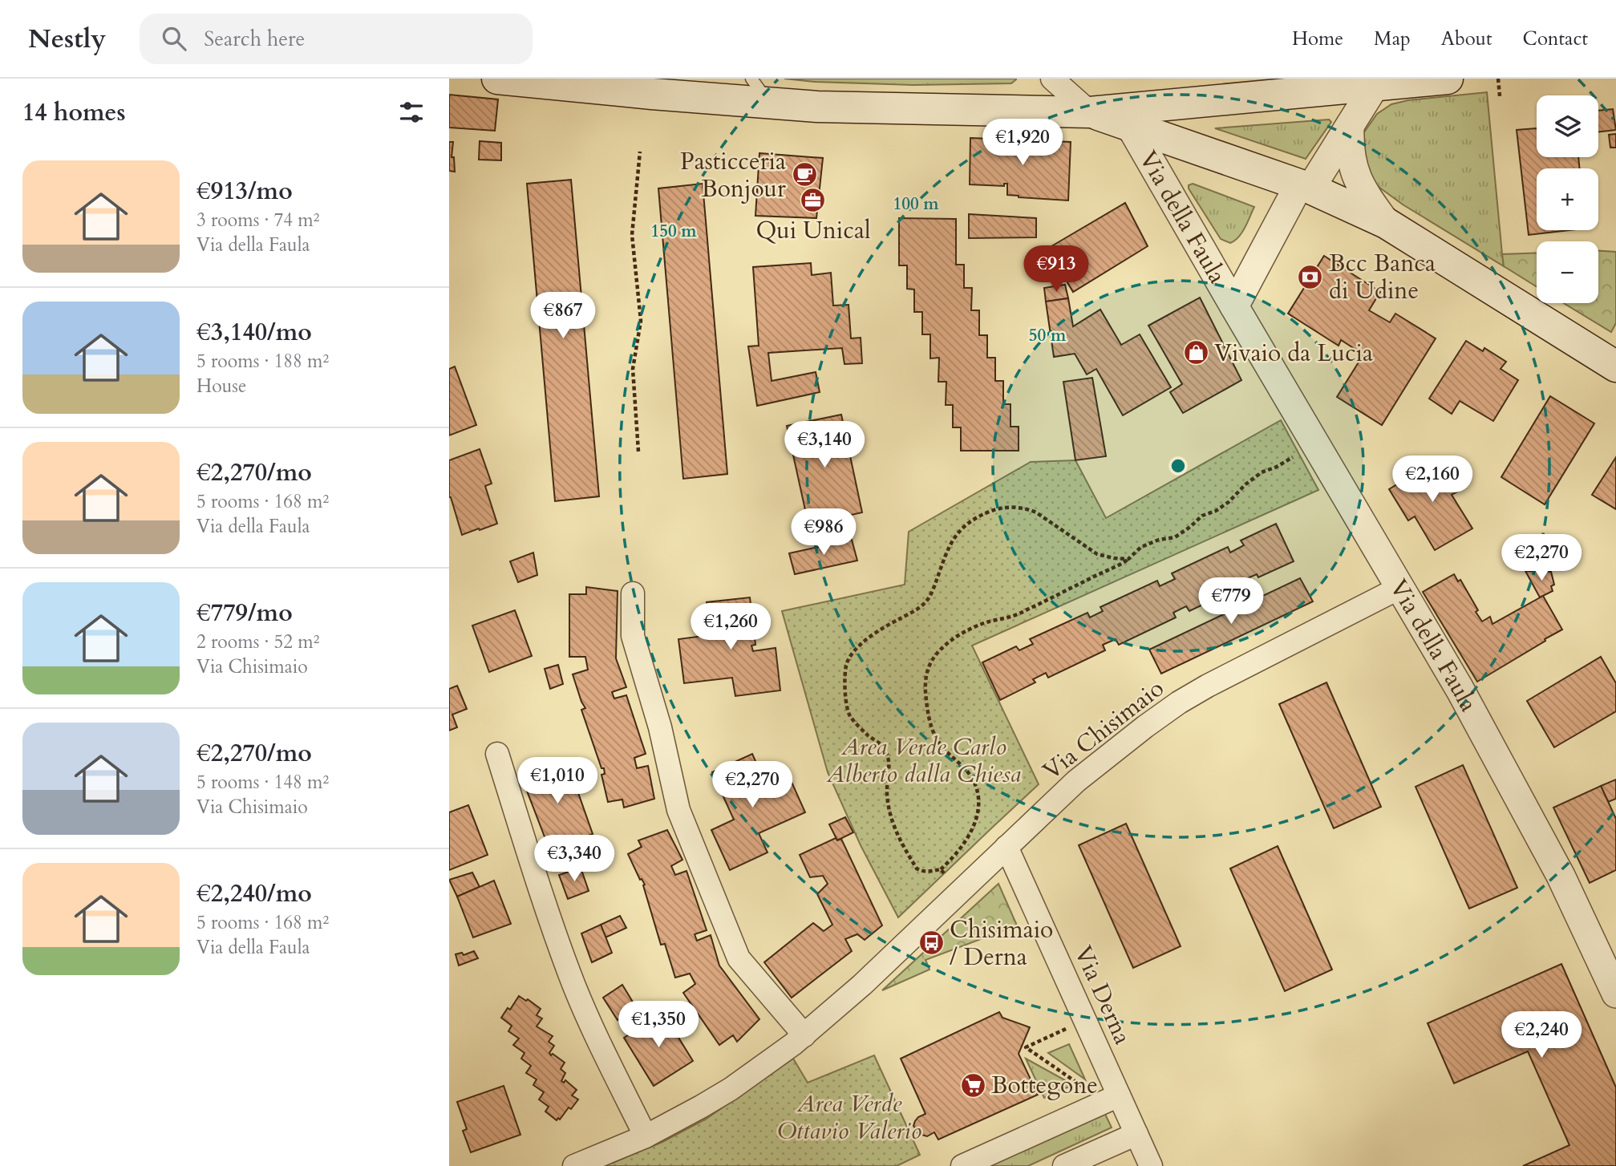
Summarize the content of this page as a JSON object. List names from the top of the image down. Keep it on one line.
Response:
{"streets":{"street":["Via della Faula","Via Chisimaio","Via Derna"]},"crossings":[["Via della Faula","Via Chisimaio"],["Via Chisimaio","Via Derna"]],"parks":["Area Verde Carlo Alberto dalla Chiesa","Area Verde Ottavio Valerio"],"places":{"cafe":["Pasticceria Bonjour"],"office":["Qui Unical"],"bank":["Bcc Banca di Udine"],"shop":["Vivaio da Lucia"],"bus stop":["Chisimaio / Derna"],"supermarket":["Bottegone"]},"page":{"header":"Nestly","search":"Search here","nav":["Home","Map","About","Contact"],"heading":"14 homes","map_buttons":["+","−"],"price":["€1,920","€913","€867","€3,140","€2,160","€986","€2,270","€779","€1,260","€1,010","€2,270","€3,340","€1,350","€2,240"],"list":[{"name":"€913/mo","note":"3 rooms · 74 m² · Via della Faula"},{"name":"€3,140/mo","note":"5 rooms · 188 m² · House"},{"name":"€2,270/mo","note":"5 rooms · 168 m² · Via della Faula"},{"name":"€779/mo","note":"2 rooms · 52 m² · Via Chisimaio"},{"name":"€2,270/mo","note":"5 rooms · 148 m² · Via Chisimaio"},{"name":"€2,240/mo","note":"5 rooms · 168 m² · Via della Faula"}]},"rings":["100 m","150 m","50 m"]}
